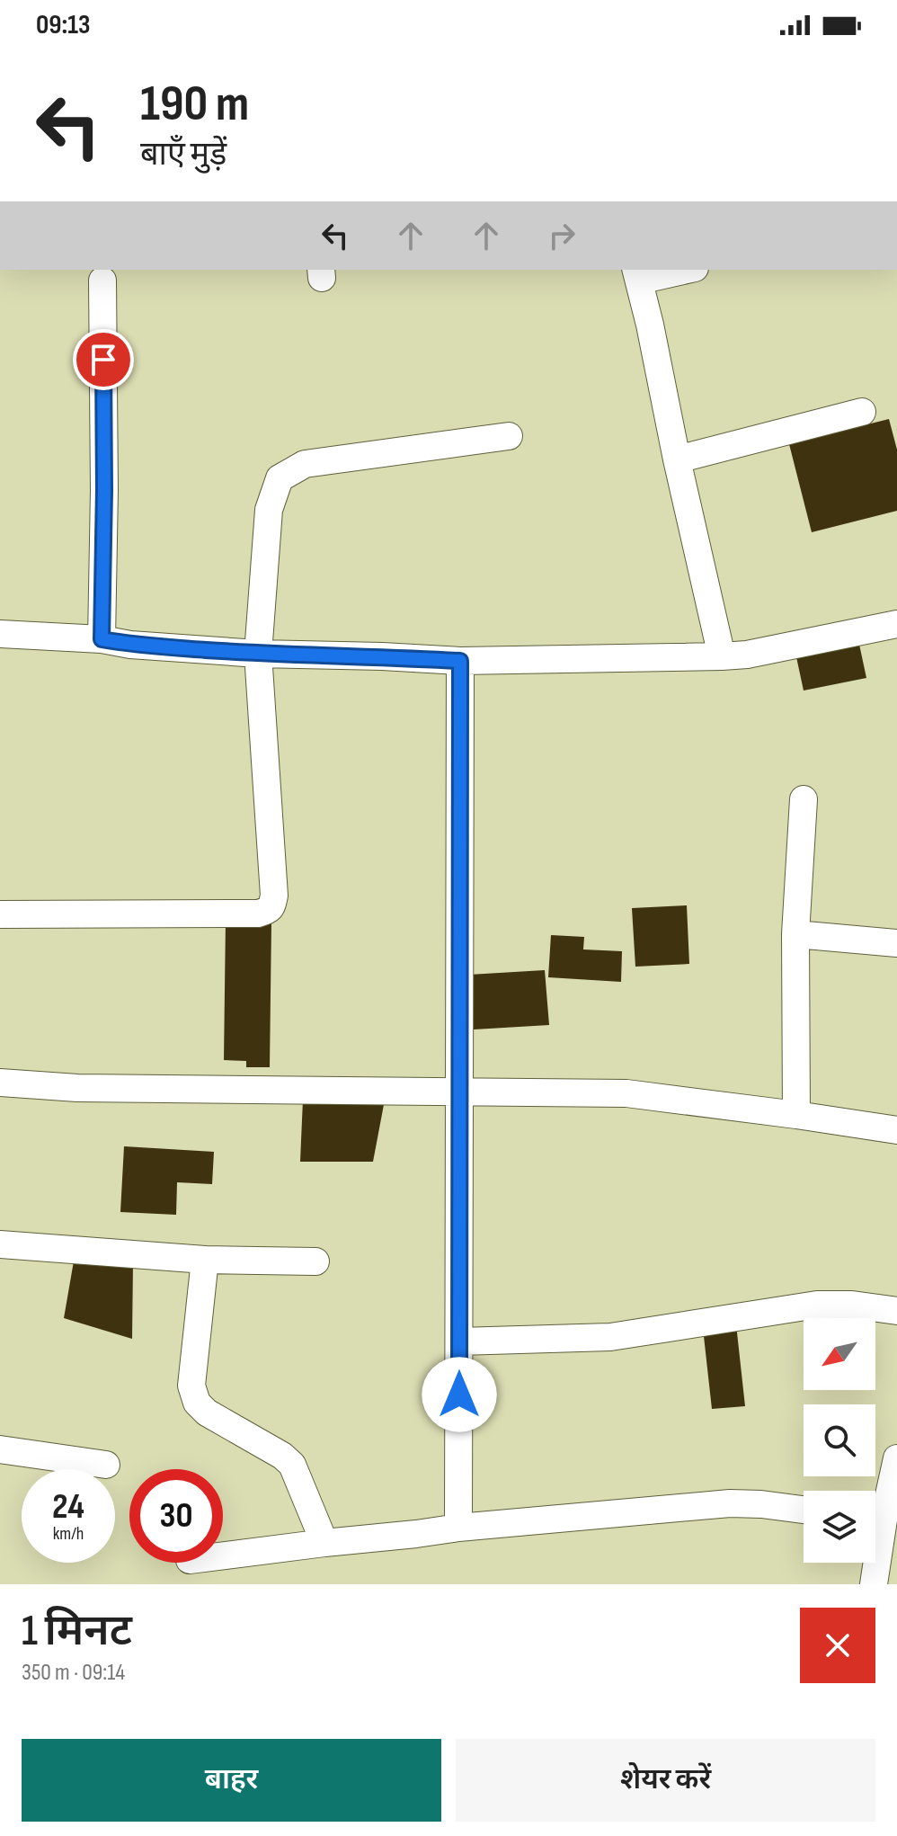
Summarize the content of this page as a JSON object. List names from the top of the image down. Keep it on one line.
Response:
{"north":"bottom left","page":{"status":"09:13","turn":["190 m","बाएँ मुड़ें"],"speed":"24 km/h","limit":"30","heading":["1 मिनट","350 m · 09:14"],"buttons":["बाहर","शेयर करें"]}}
